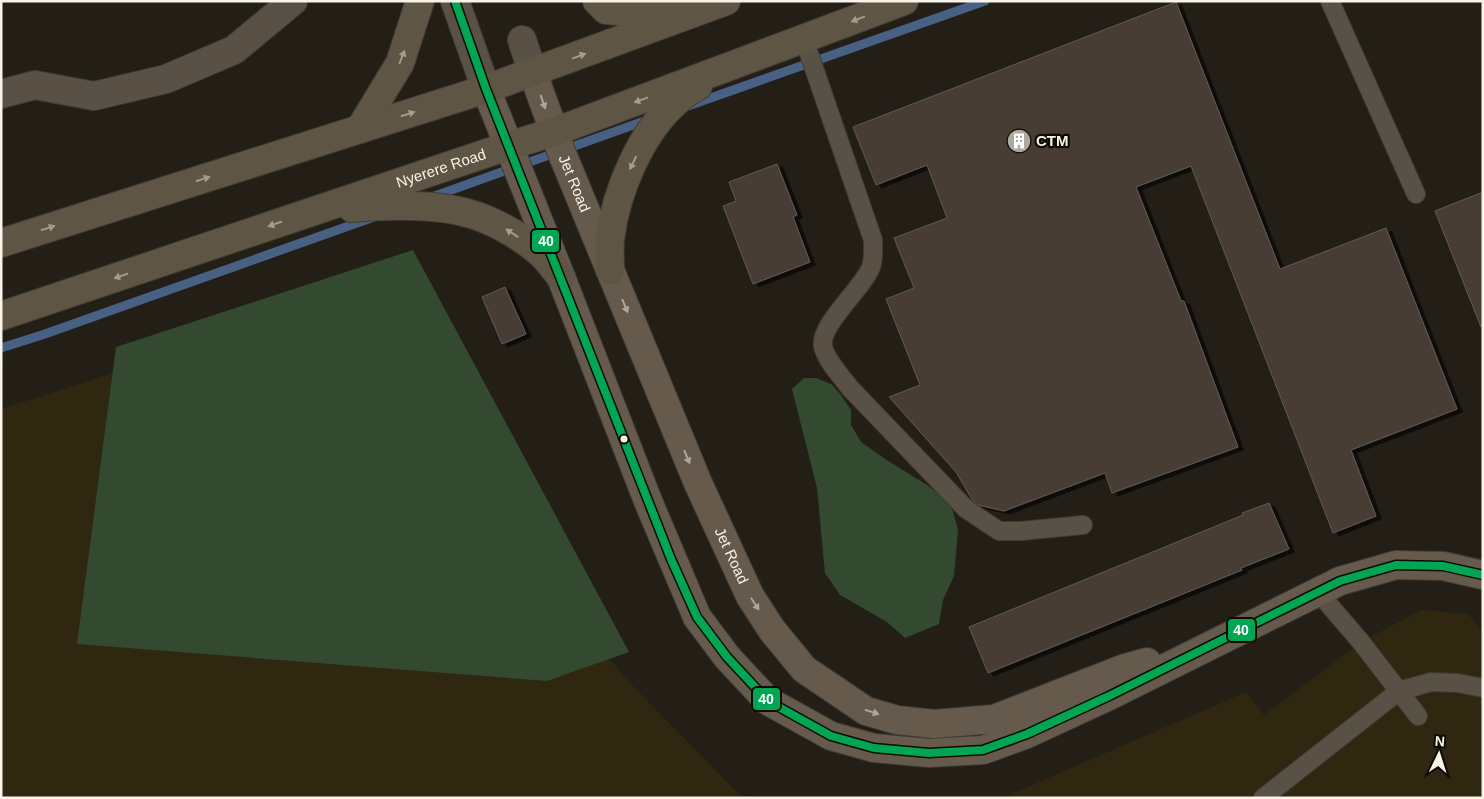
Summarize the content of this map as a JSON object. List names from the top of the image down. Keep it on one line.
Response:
{"streets":{"highway":["Nyerere Road"],"main road":["Jet Road"]},"crossings":[["Nyerere Road","Jet Road"]],"places":{"building":["CTM"]},"lines":["transit line 40"],"north":"top"}
